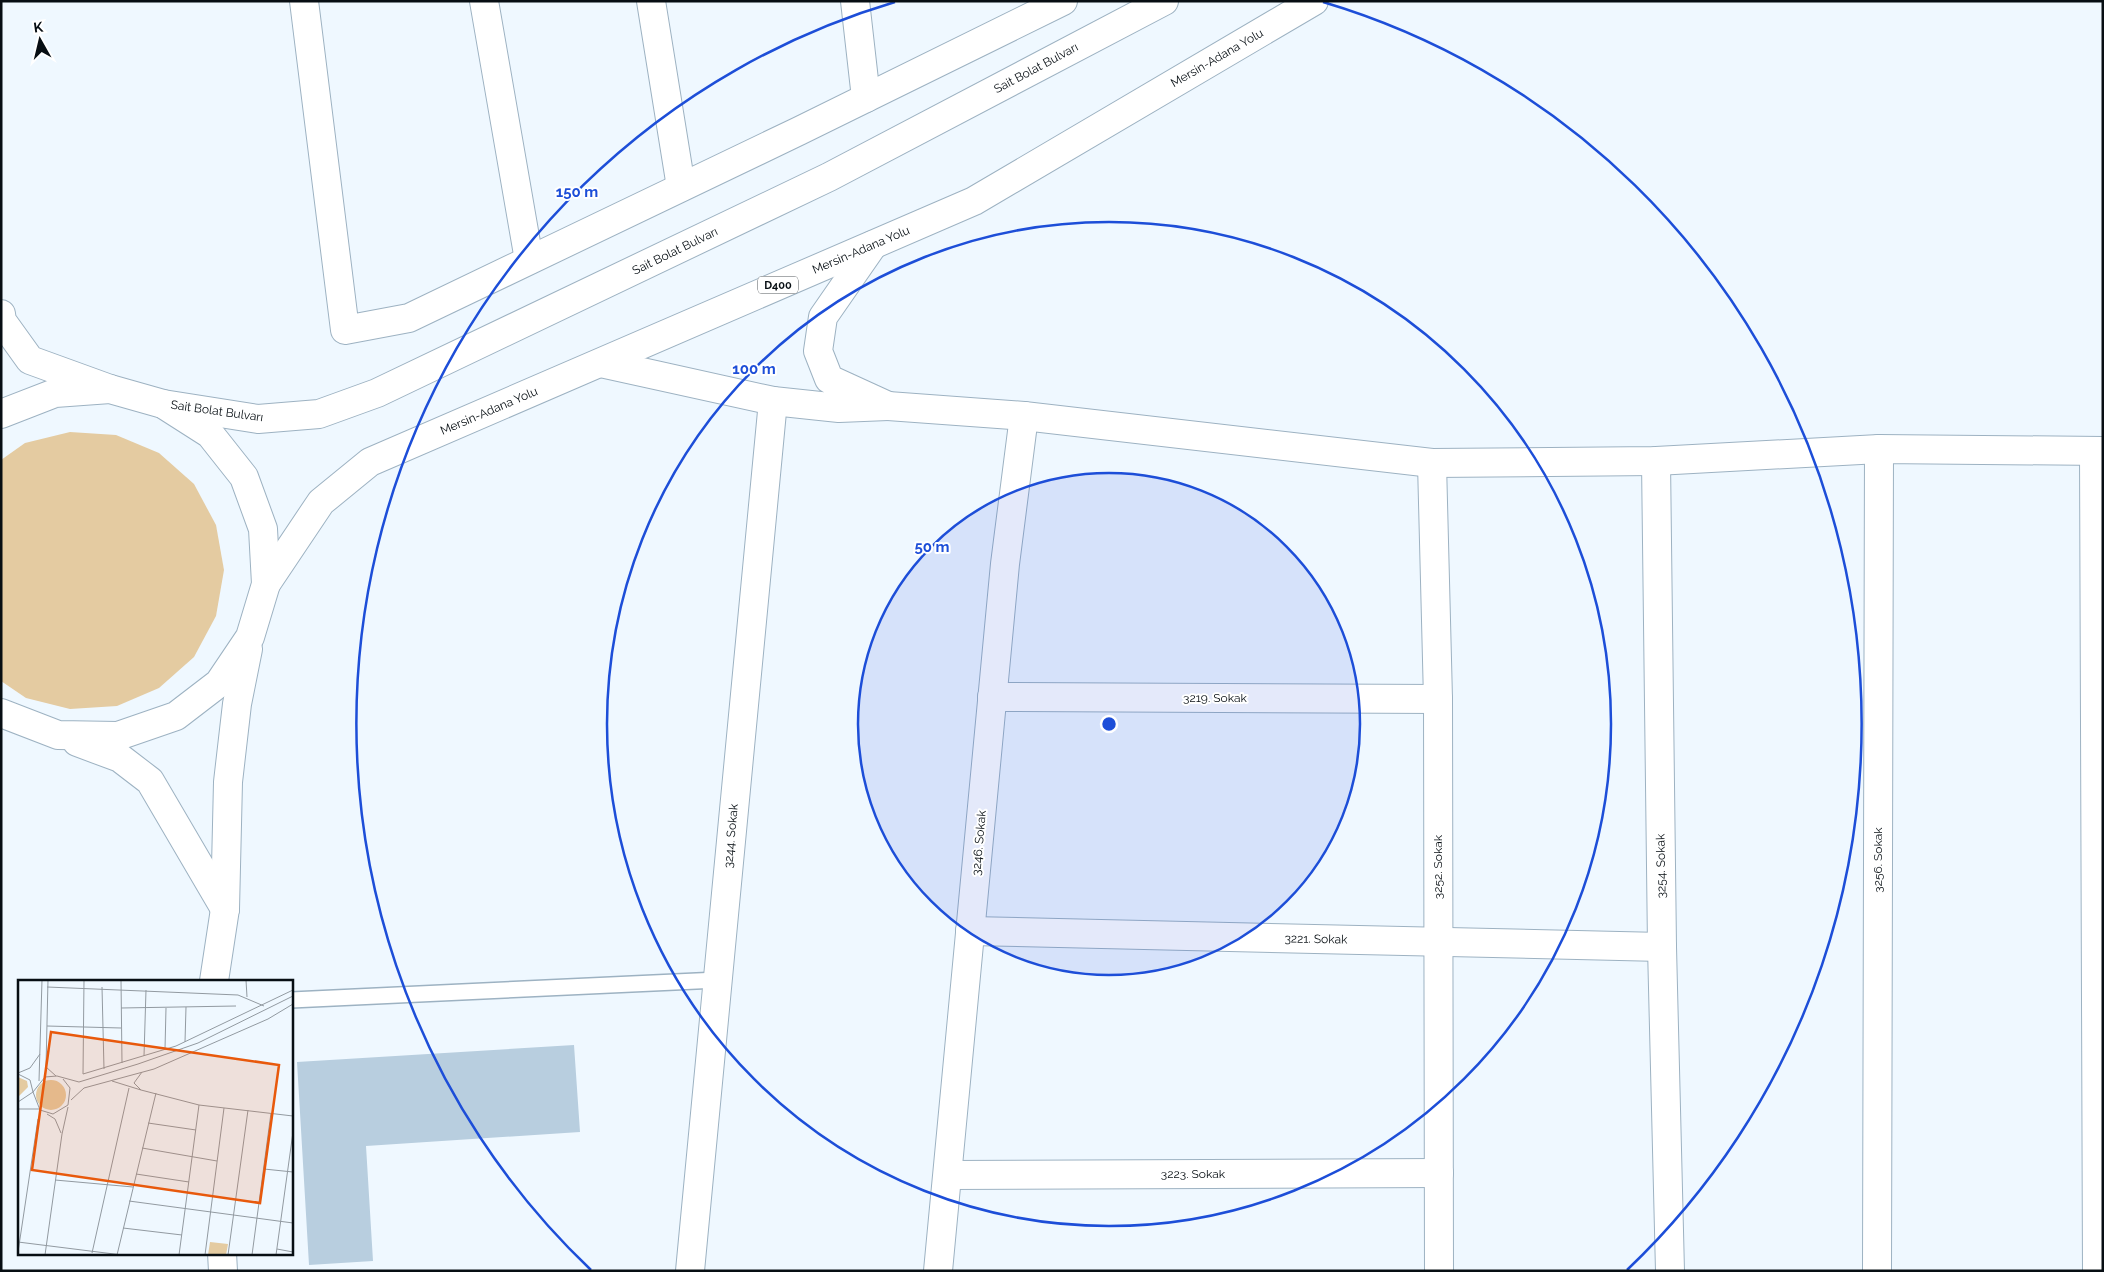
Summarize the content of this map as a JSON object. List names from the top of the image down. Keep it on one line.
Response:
{"streets":{"main road":["Mersin-Adana Yolu","Sait Bolat Bulvarı","D400","3219. Sokak","3244. Sokak","3246. Sokak","3256. Sokak","3254. Sokak","3252. Sokak","3221. Sokak","3223. Sokak"]},"crossings":[["3219. Sokak","3246. Sokak"],["3219. Sokak","3252. Sokak"],["3246. Sokak","3221. Sokak"],["3246. Sokak","3223. Sokak"],["3254. Sokak","3221. Sokak"],["3252. Sokak","3221. Sokak"],["3252. Sokak","3223. Sokak"]],"north":"top","rings":["150 m","100 m","50 m"]}
